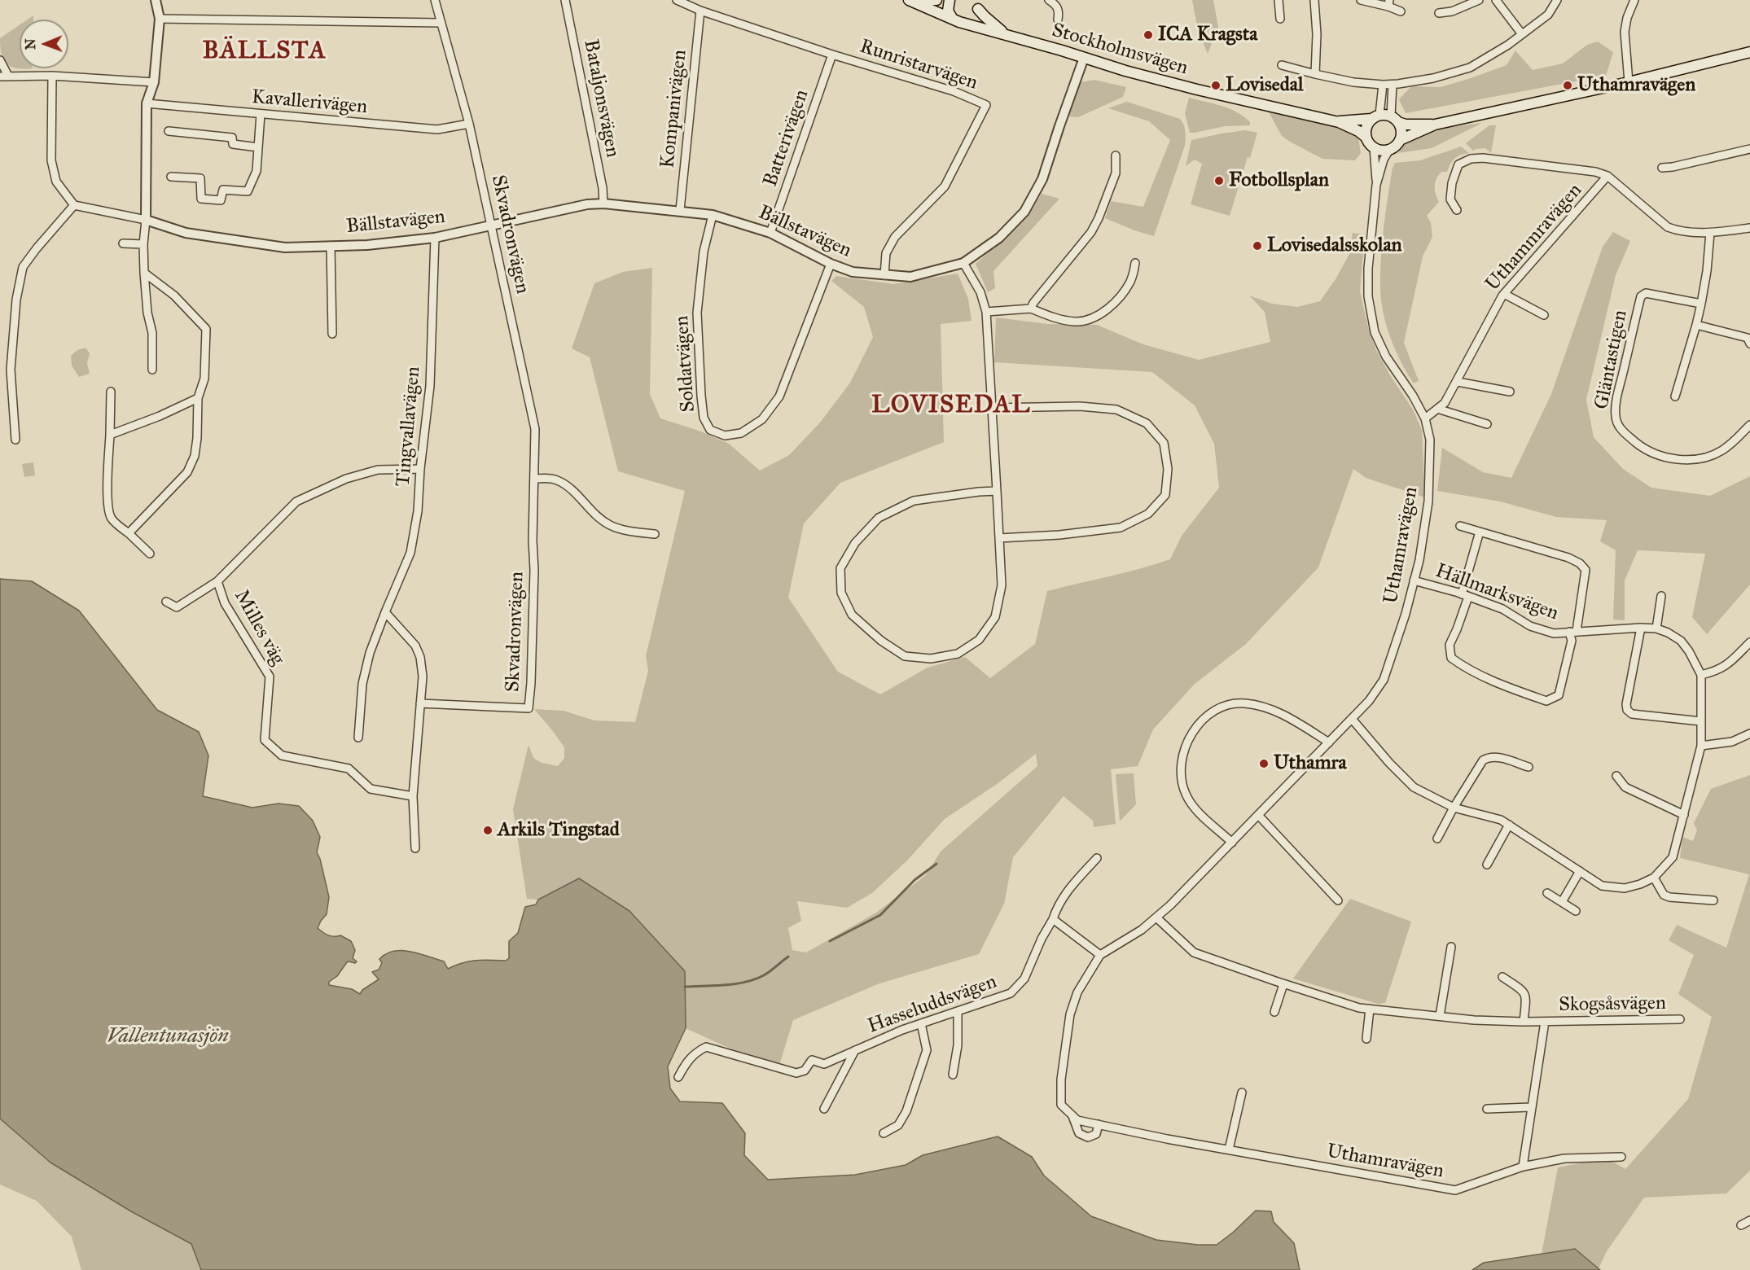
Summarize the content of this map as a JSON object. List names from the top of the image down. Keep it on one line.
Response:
{"streets":{"main road":["Stockholmsvägen"],"street":["Runristarvägen","Bataljonsvägen","Kavallerivägen","Kompanivägen","Batterivägen","Bällstavägen","Skvadronvägen","Uthammravägen","Gläntastigen","Soldatvägen","Tingvallavägen","Uthamravägen","Hällmarksvägen","Milles väg","Hasseluddsvägen","Skogsåsvägen"]},"crossings":[["Stockholmsvägen","Bällstavägen"],["Stockholmsvägen","Uthamravägen"],["Runristarvägen","Kompanivägen"],["Runristarvägen","Batterivägen"],["Runristarvägen","Bällstavägen"],["Bataljonsvägen","Bällstavägen"],["Kavallerivägen","Skvadronvägen"],["Kompanivägen","Bällstavägen"],["Batterivägen","Bällstavägen"],["Bällstavägen","Skvadronvägen"],["Bällstavägen","Soldatvägen"],["Bällstavägen","Tingvallavägen"],["Uthammravägen","Uthamravägen"],["Tingvallavägen","Milles väg"],["Uthamravägen","Hällmarksvägen"],["Uthamravägen","Skogsåsvägen"]],"districts":["BÄLLSTA","LOVISEDAL"],"water":["Vallentunasjön"],"places":["ICA Kragsta","Lovisedal","Uthamravägen","Fotbollsplan","Lovisedalsskolan","Uthamra","Arkils Tingstad"],"north":"left"}
